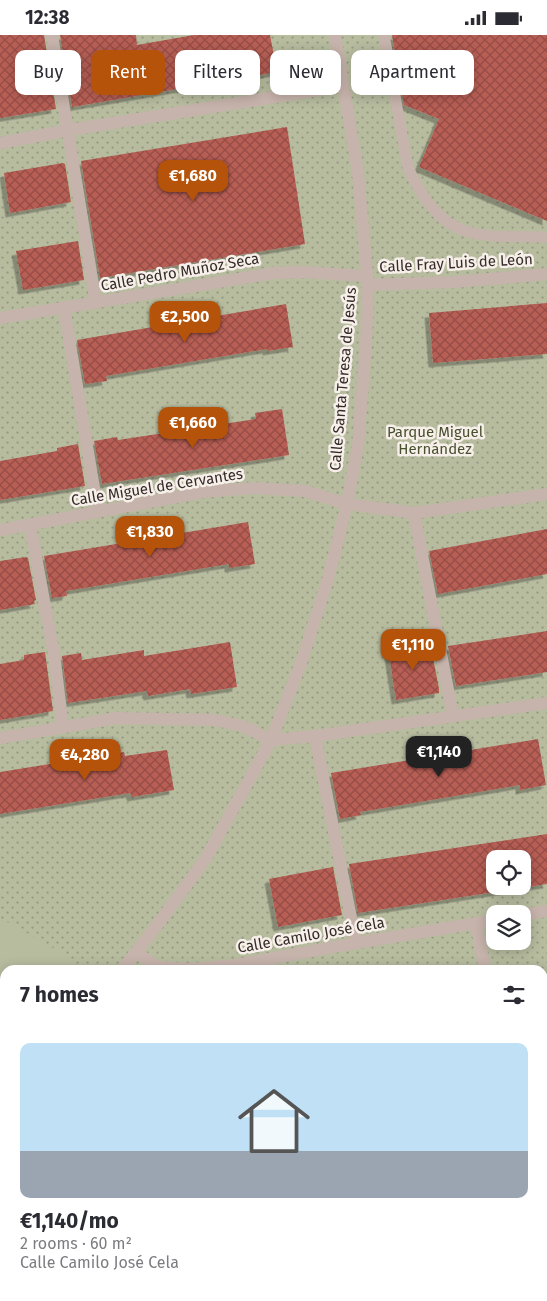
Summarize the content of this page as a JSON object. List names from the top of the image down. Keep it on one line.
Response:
{"streets":{"street":["Calle Fray Luis de León","Calle Pedro Muñoz Seca","Calle Santa Teresa de Jesús","Calle Miguel de Cervantes","Calle Camilo José Cela"]},"crossings":[["Calle Fray Luis de León","Calle Pedro Muñoz Seca"],["Calle Fray Luis de León","Calle Santa Teresa de Jesús"],["Calle Pedro Muñoz Seca","Calle Santa Teresa de Jesús"],["Calle Santa Teresa de Jesús","Calle Miguel de Cervantes"],["Calle Santa Teresa de Jesús","Calle Camilo José Cela"]],"parks":["Parque Miguel Hernández"],"page":{"status":"12:38","chip":["Buy","Rent","Filters","New","Apartment"],"price":["€1,680","€2,500","€1,660","€1,830","€1,110","€1,140","€4,280"],"heading":"7 homes","list":[{"name":"€1,140/mo","note":"2 rooms · 60 m² · Calle Camilo José Cela"}]}}
